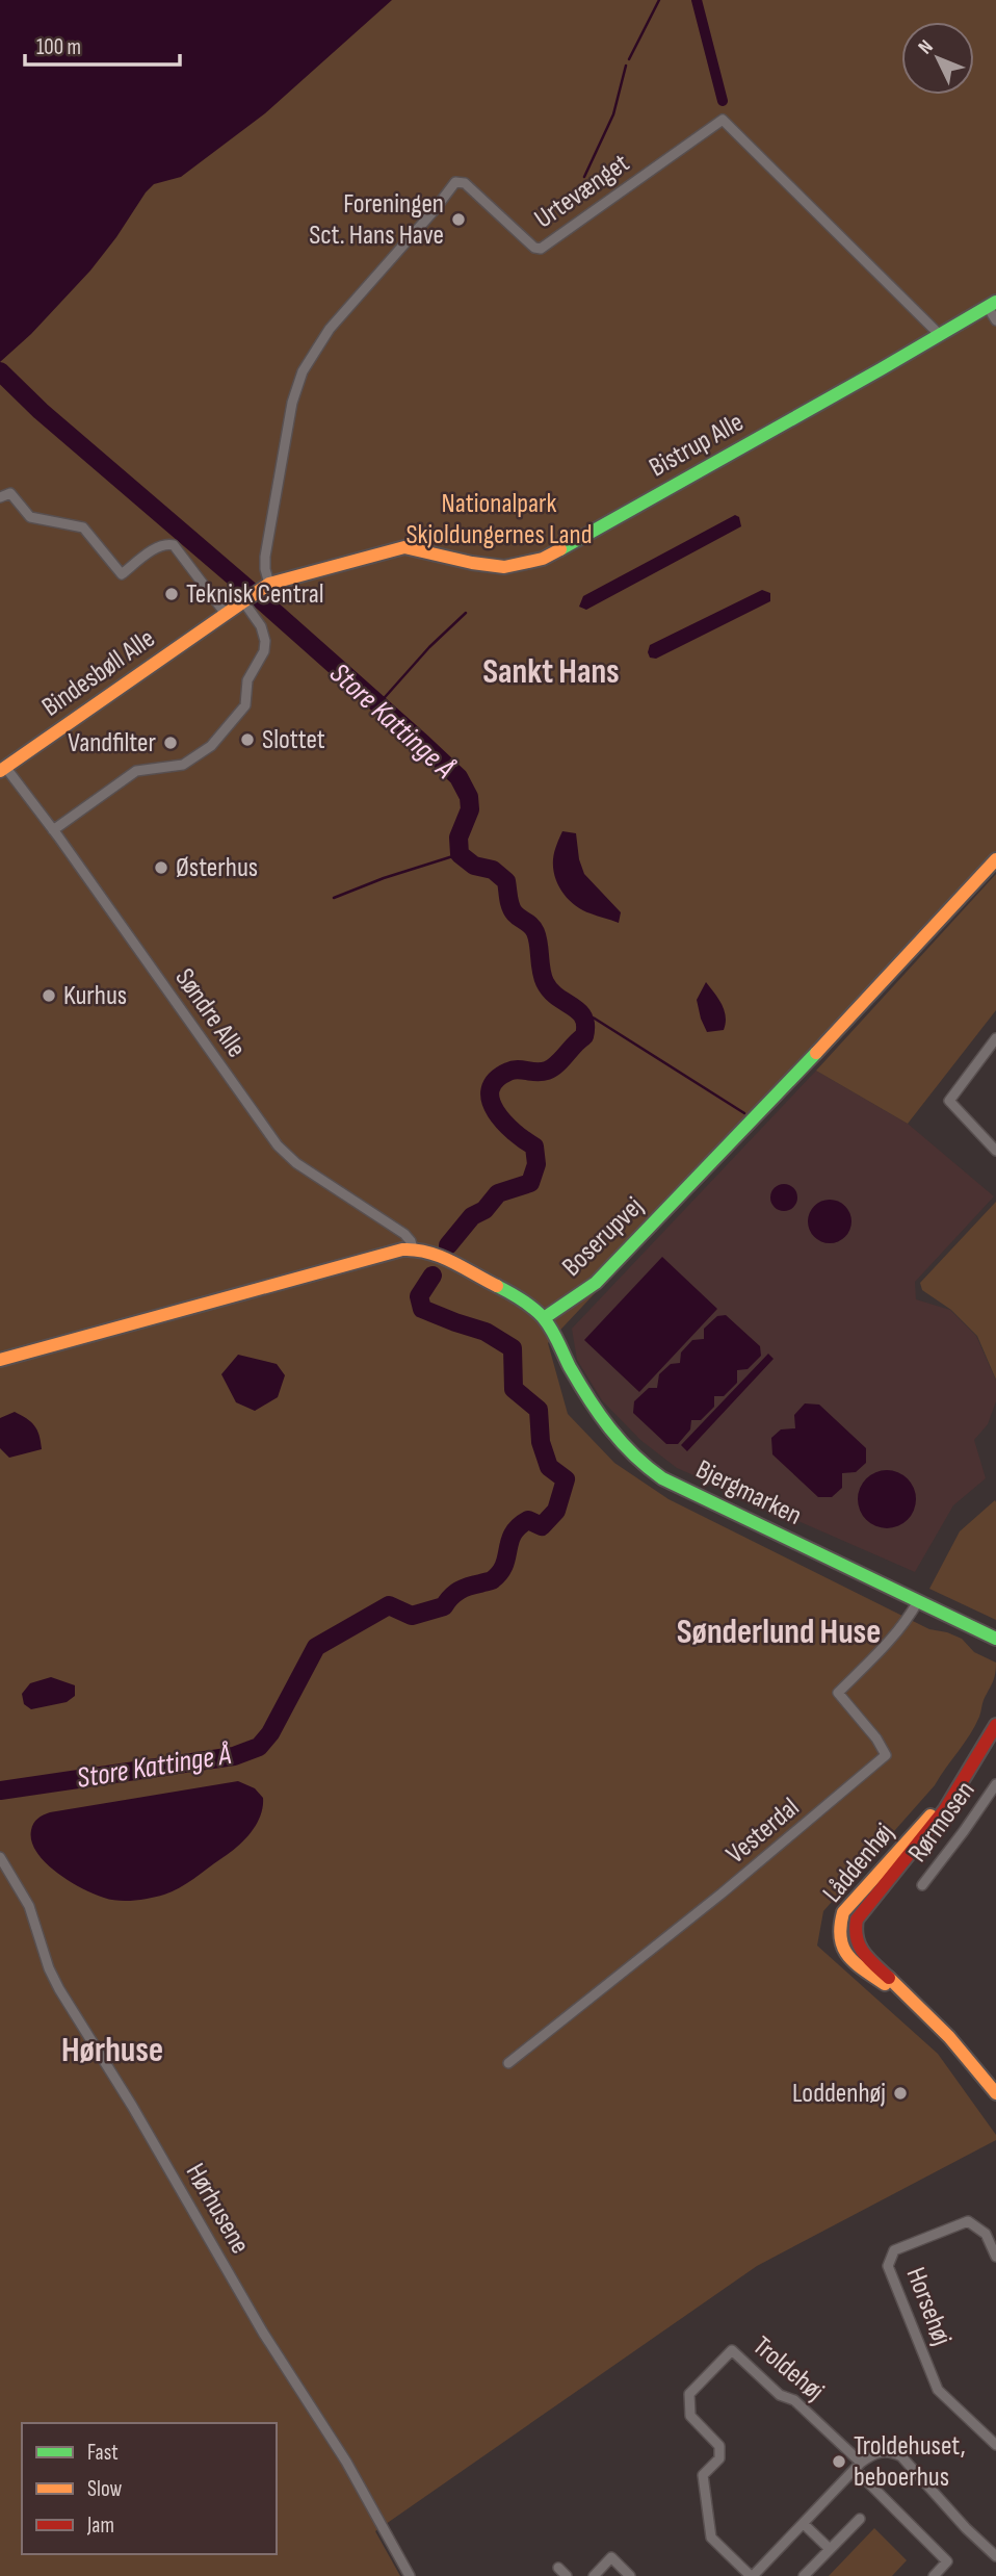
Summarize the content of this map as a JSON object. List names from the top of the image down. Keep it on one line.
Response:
{"streets":{"street":["Urtevænget","Bistrup Alle","Bindesbøll Alle","Søndre Alle","Boserupvej","Bjergmarken","Rørmosen","Vesterdal","Låddenhøj","Hørhusene","Horsehøj","Troldehøj"]},"crossings":[["Urtevænget","Bistrup Alle"],["Urtevænget","Bindesbøll Alle"],["Bistrup Alle","Bindesbøll Alle"],["Bindesbøll Alle","Søndre Alle"],["Boserupvej","Bjergmarken"],["Bjergmarken","Vesterdal"]],"districts":["Sankt Hans","Sønderlund Huse","Hørhuse"],"water":["Store Kattinge Å"],"parks":["Nationalpark Skjoldungernes Land"],"places":["Foreningen Sct. Hans Have","Teknisk Central","Slottet","Vandfilter","Østerhus","Kurhus","Loddenhøj","Troldehuset, beboerhus"],"legend":["Fast","Slow","Jam"],"scale_bar":"100 m","north":"top left"}
